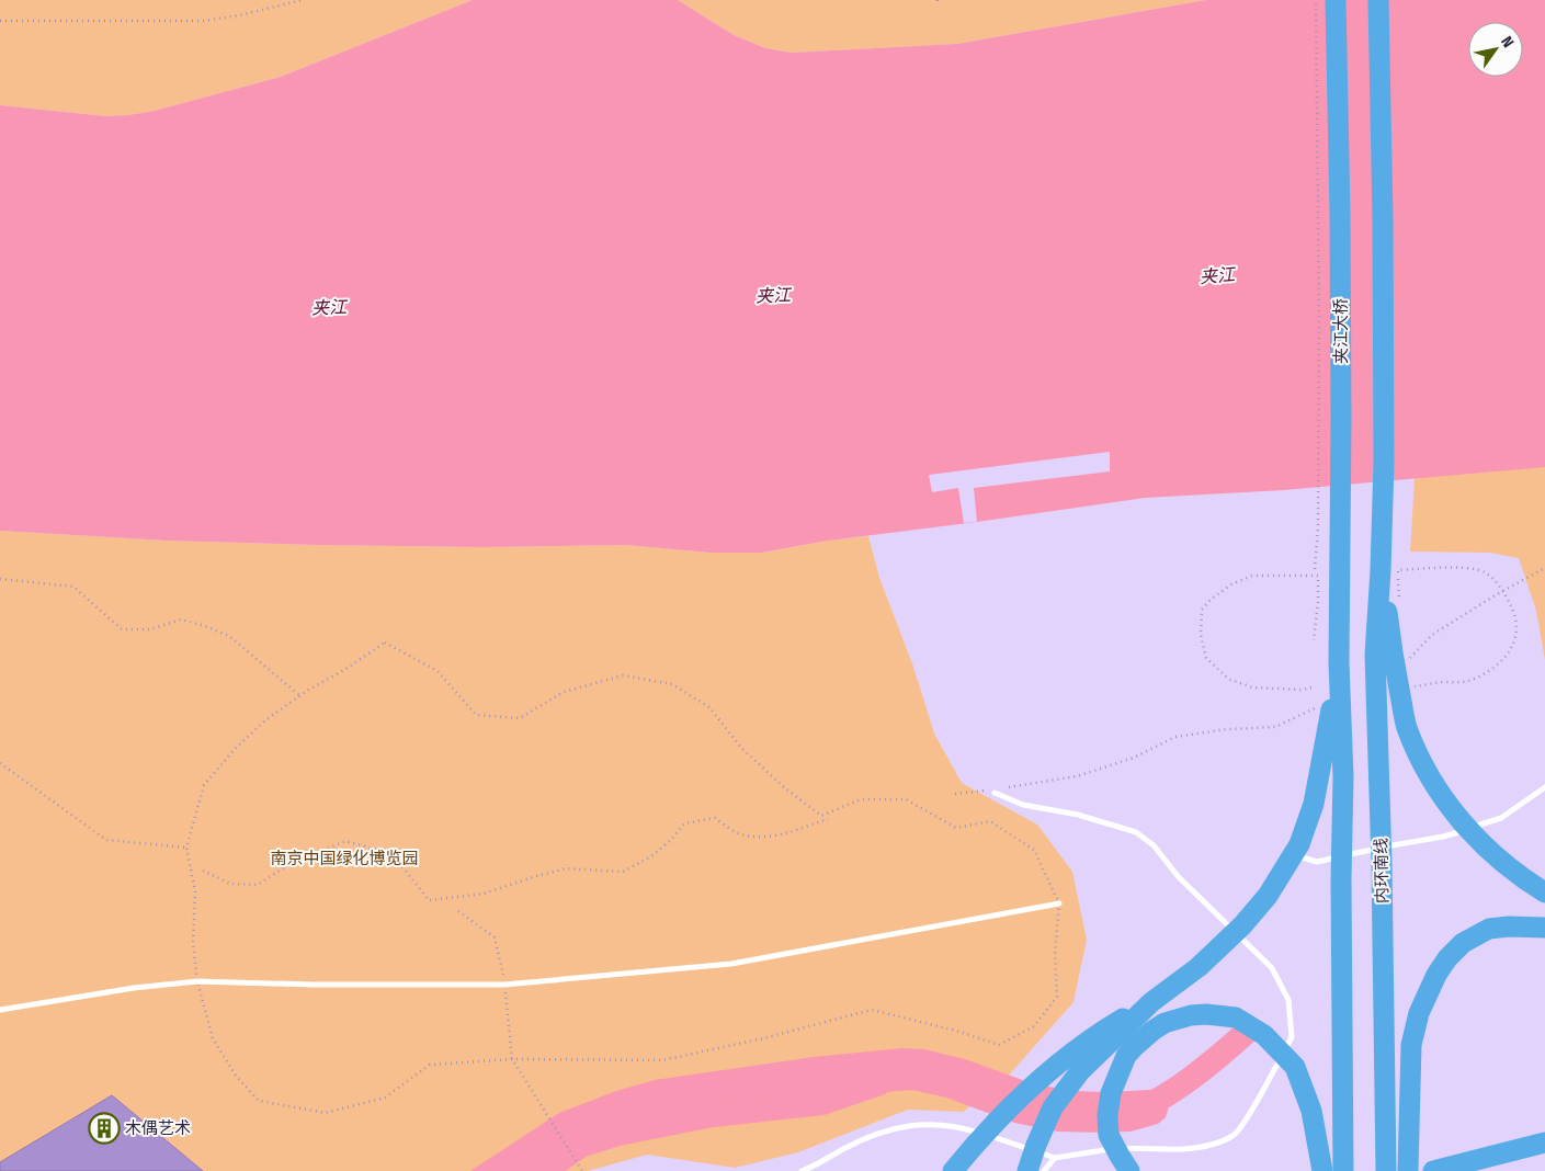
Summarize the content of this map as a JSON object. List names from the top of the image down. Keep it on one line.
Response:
{"streets":{"highway":["夹江大桥","内环南线"]},"water":["夹江"],"parks":["南京中国绿化博览园"],"places":{"building":["木偶艺术"]},"north":"top right"}
